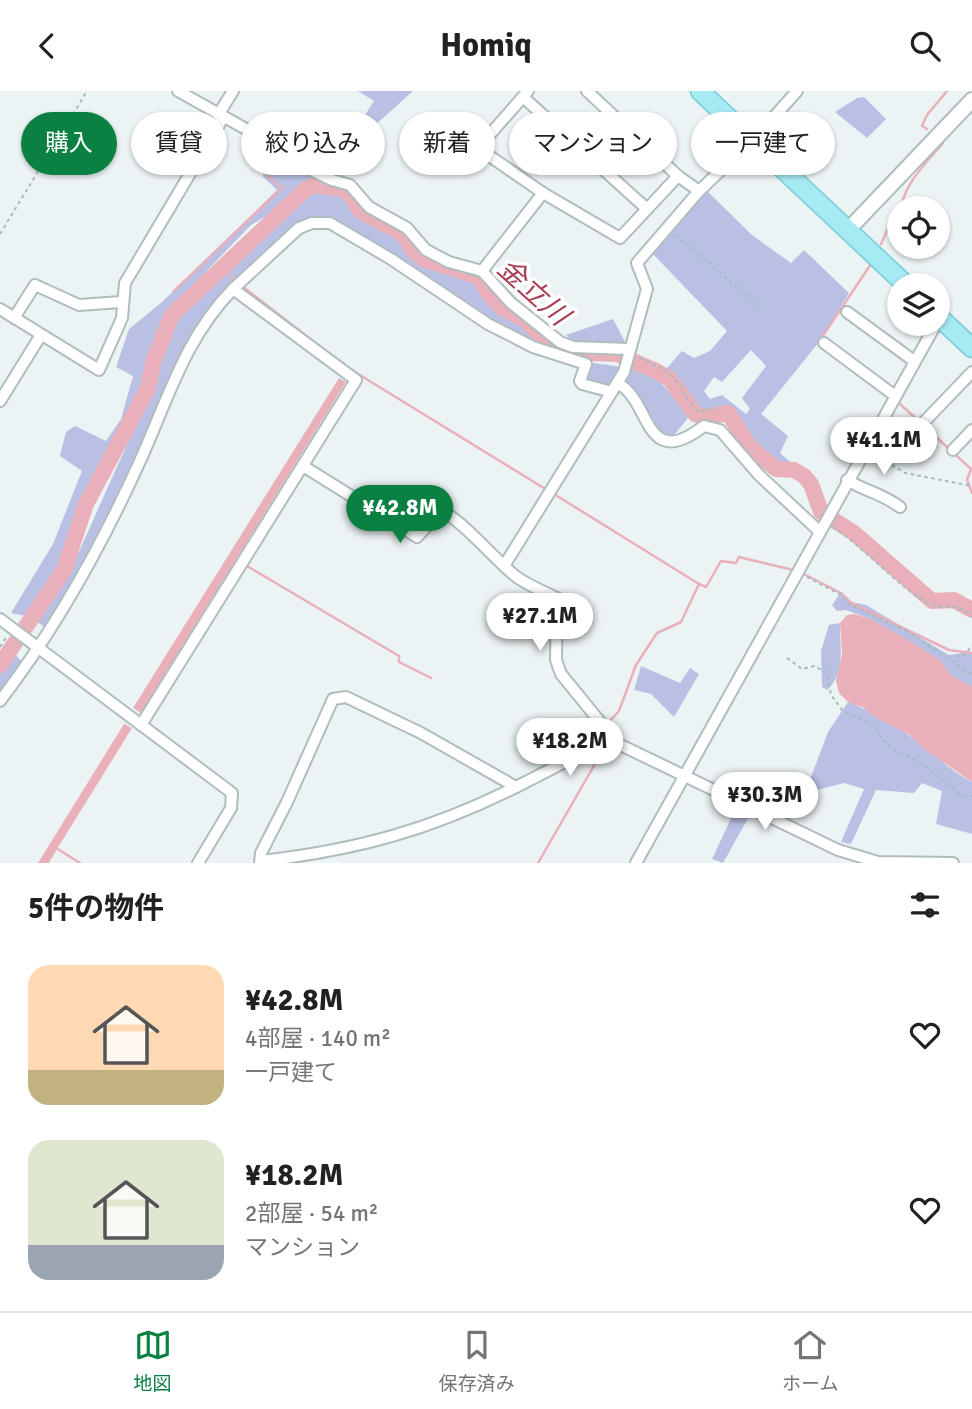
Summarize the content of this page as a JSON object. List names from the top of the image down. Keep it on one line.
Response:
{"water":["金立川"],"page":{"header":"Homiq","chip":["購入","賃貸","絞り込み","新着","マンション","一戸建て"],"price":["¥41.1M","¥42.8M","¥27.1M","¥18.2M","¥30.3M"],"heading":"5件の物件","list":[{"name":"¥42.8M","note":"4部屋 · 140 m² · 一戸建て"},{"name":"¥18.2M","note":"2部屋 · 54 m² · マンション"}],"tabs":["地図","保存済み","ホーム"]}}
